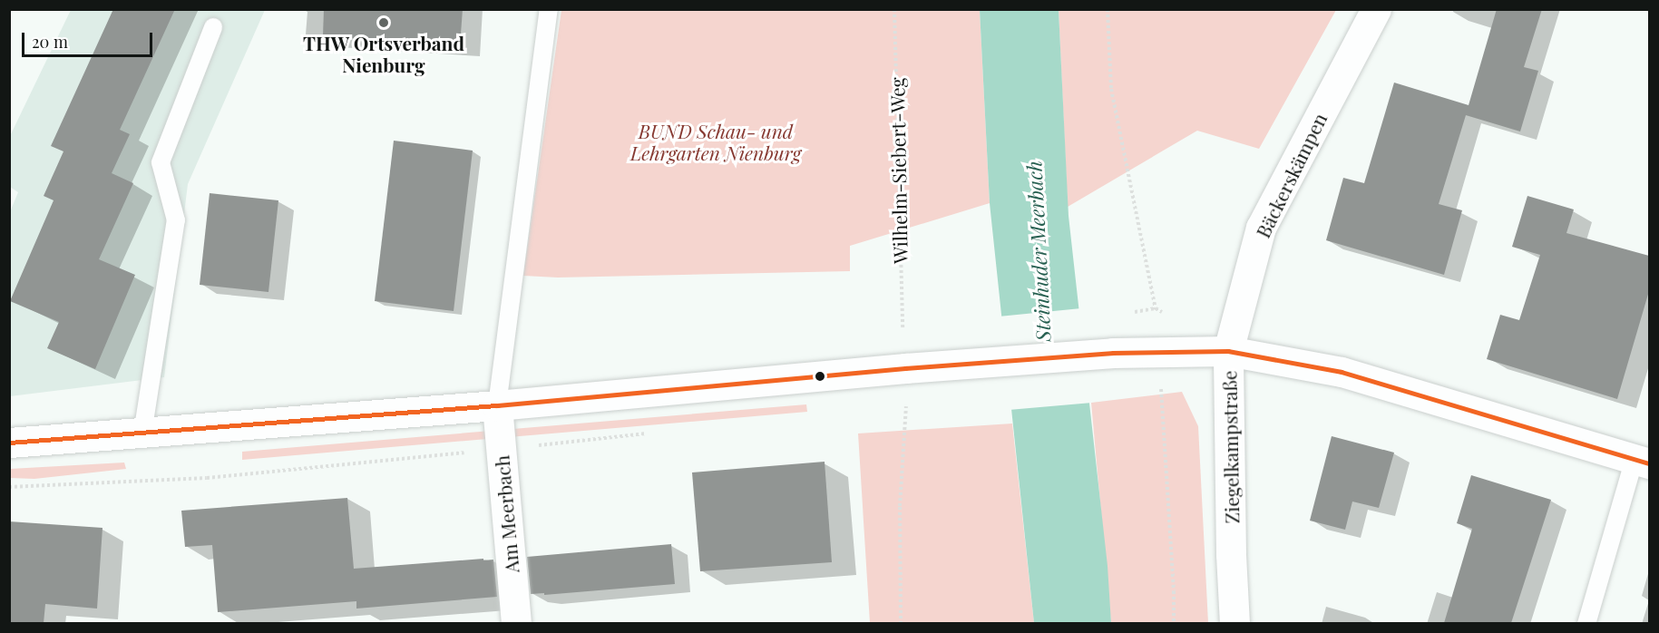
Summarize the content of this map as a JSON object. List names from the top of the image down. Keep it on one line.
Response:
{"streets":{"street":["Bäckerskämpen","Ziegelkampstraße","Am Meerbach"],"path":["Wilhelm-Siebert-Weg"]},"crossings":[["Bäckerskämpen","Ziegelkampstraße"],["Ziegelkampstraße","Am Meerbach"]],"water":["Steinhuder Meerbach"],"parks":["BUND Schau- und Lehrgarten Nienburg"],"places":["THW Ortsverband Nienburg"],"scale_bar":"20 m"}
